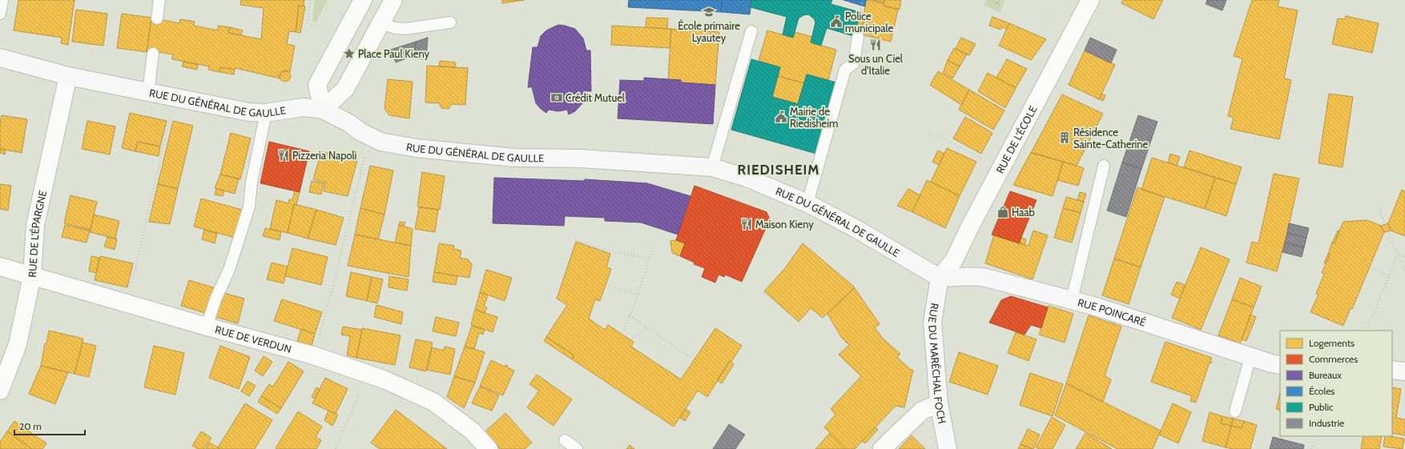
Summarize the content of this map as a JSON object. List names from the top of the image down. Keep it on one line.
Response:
{"streets":{"street":["RUE DU GÉNÉRAL DE GAULLE","RUE DE L'ÉCOLE","RUE DE L'ÉPARGNE","RUE POINCARÉ","RUE DE VERDUN","RUE DU MARÉCHAL FOCH"]},"crossings":[["RUE DU GÉNÉRAL DE GAULLE","RUE DE L'ÉCOLE"],["RUE DU GÉNÉRAL DE GAULLE","RUE DE L'ÉPARGNE"],["RUE DU GÉNÉRAL DE GAULLE","RUE POINCARÉ"],["RUE DU GÉNÉRAL DE GAULLE","RUE DU MARÉCHAL FOCH"],["RUE DE L'ÉCOLE","RUE POINCARÉ"],["RUE DE L'ÉCOLE","RUE DU MARÉCHAL FOCH"],["RUE DE L'ÉPARGNE","RUE DE VERDUN"],["RUE POINCARÉ","RUE DU MARÉCHAL FOCH"]],"districts":["RIEDISHEIM"],"places":{"school or university":["École primaire Lyautey"],"public building":["Police municipale","Mairie de Riedisheim"],"restaurant":["Sous un Ciel d'Italie","Pizzeria Napoli","Maison Kieny"],"place":["Place Paul Kieny"],"bank":["Crédit Mutuel"],"building":["Résidence Sainte-Catherine"],"shop":["Haab"]},"legend":["Logements","Commerces","Bureaux","Écoles","Public","Industrie"],"scale_bar":"20 m"}
